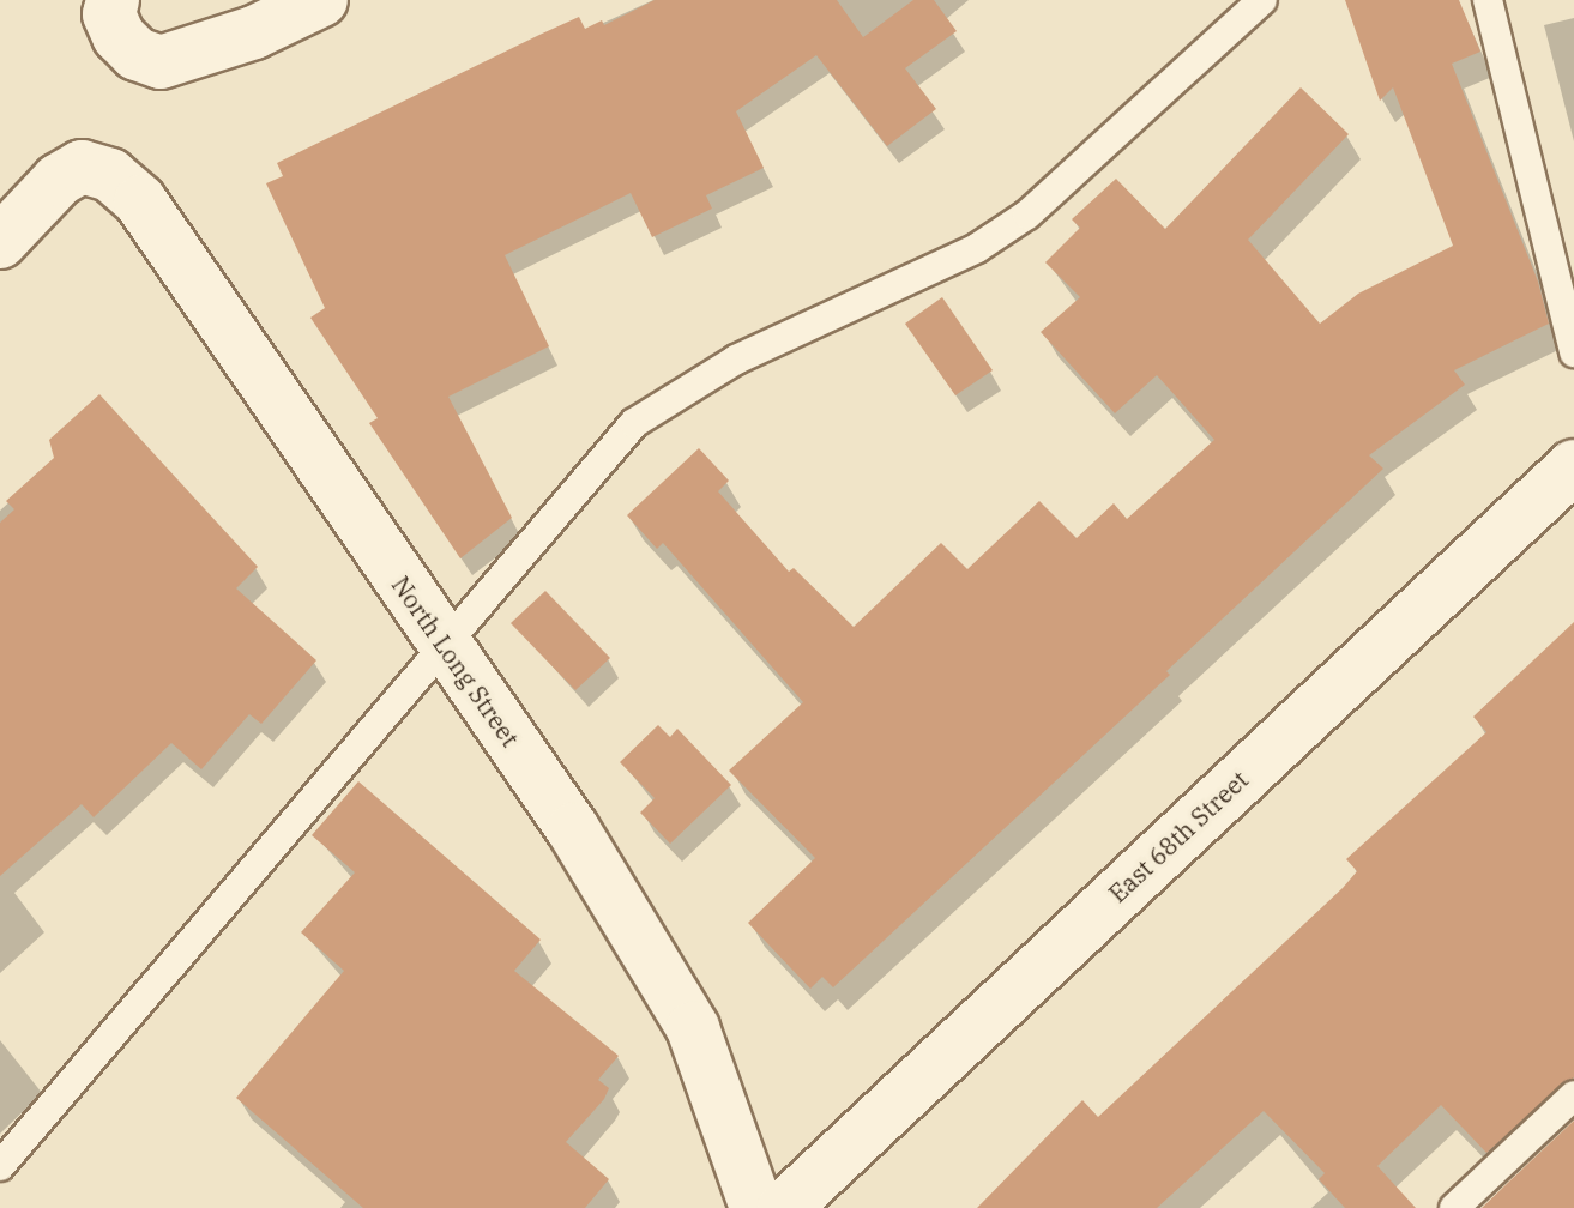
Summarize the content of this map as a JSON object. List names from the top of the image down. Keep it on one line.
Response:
{"streets":{"street":["North Long Street","East 68th Street"]}}
